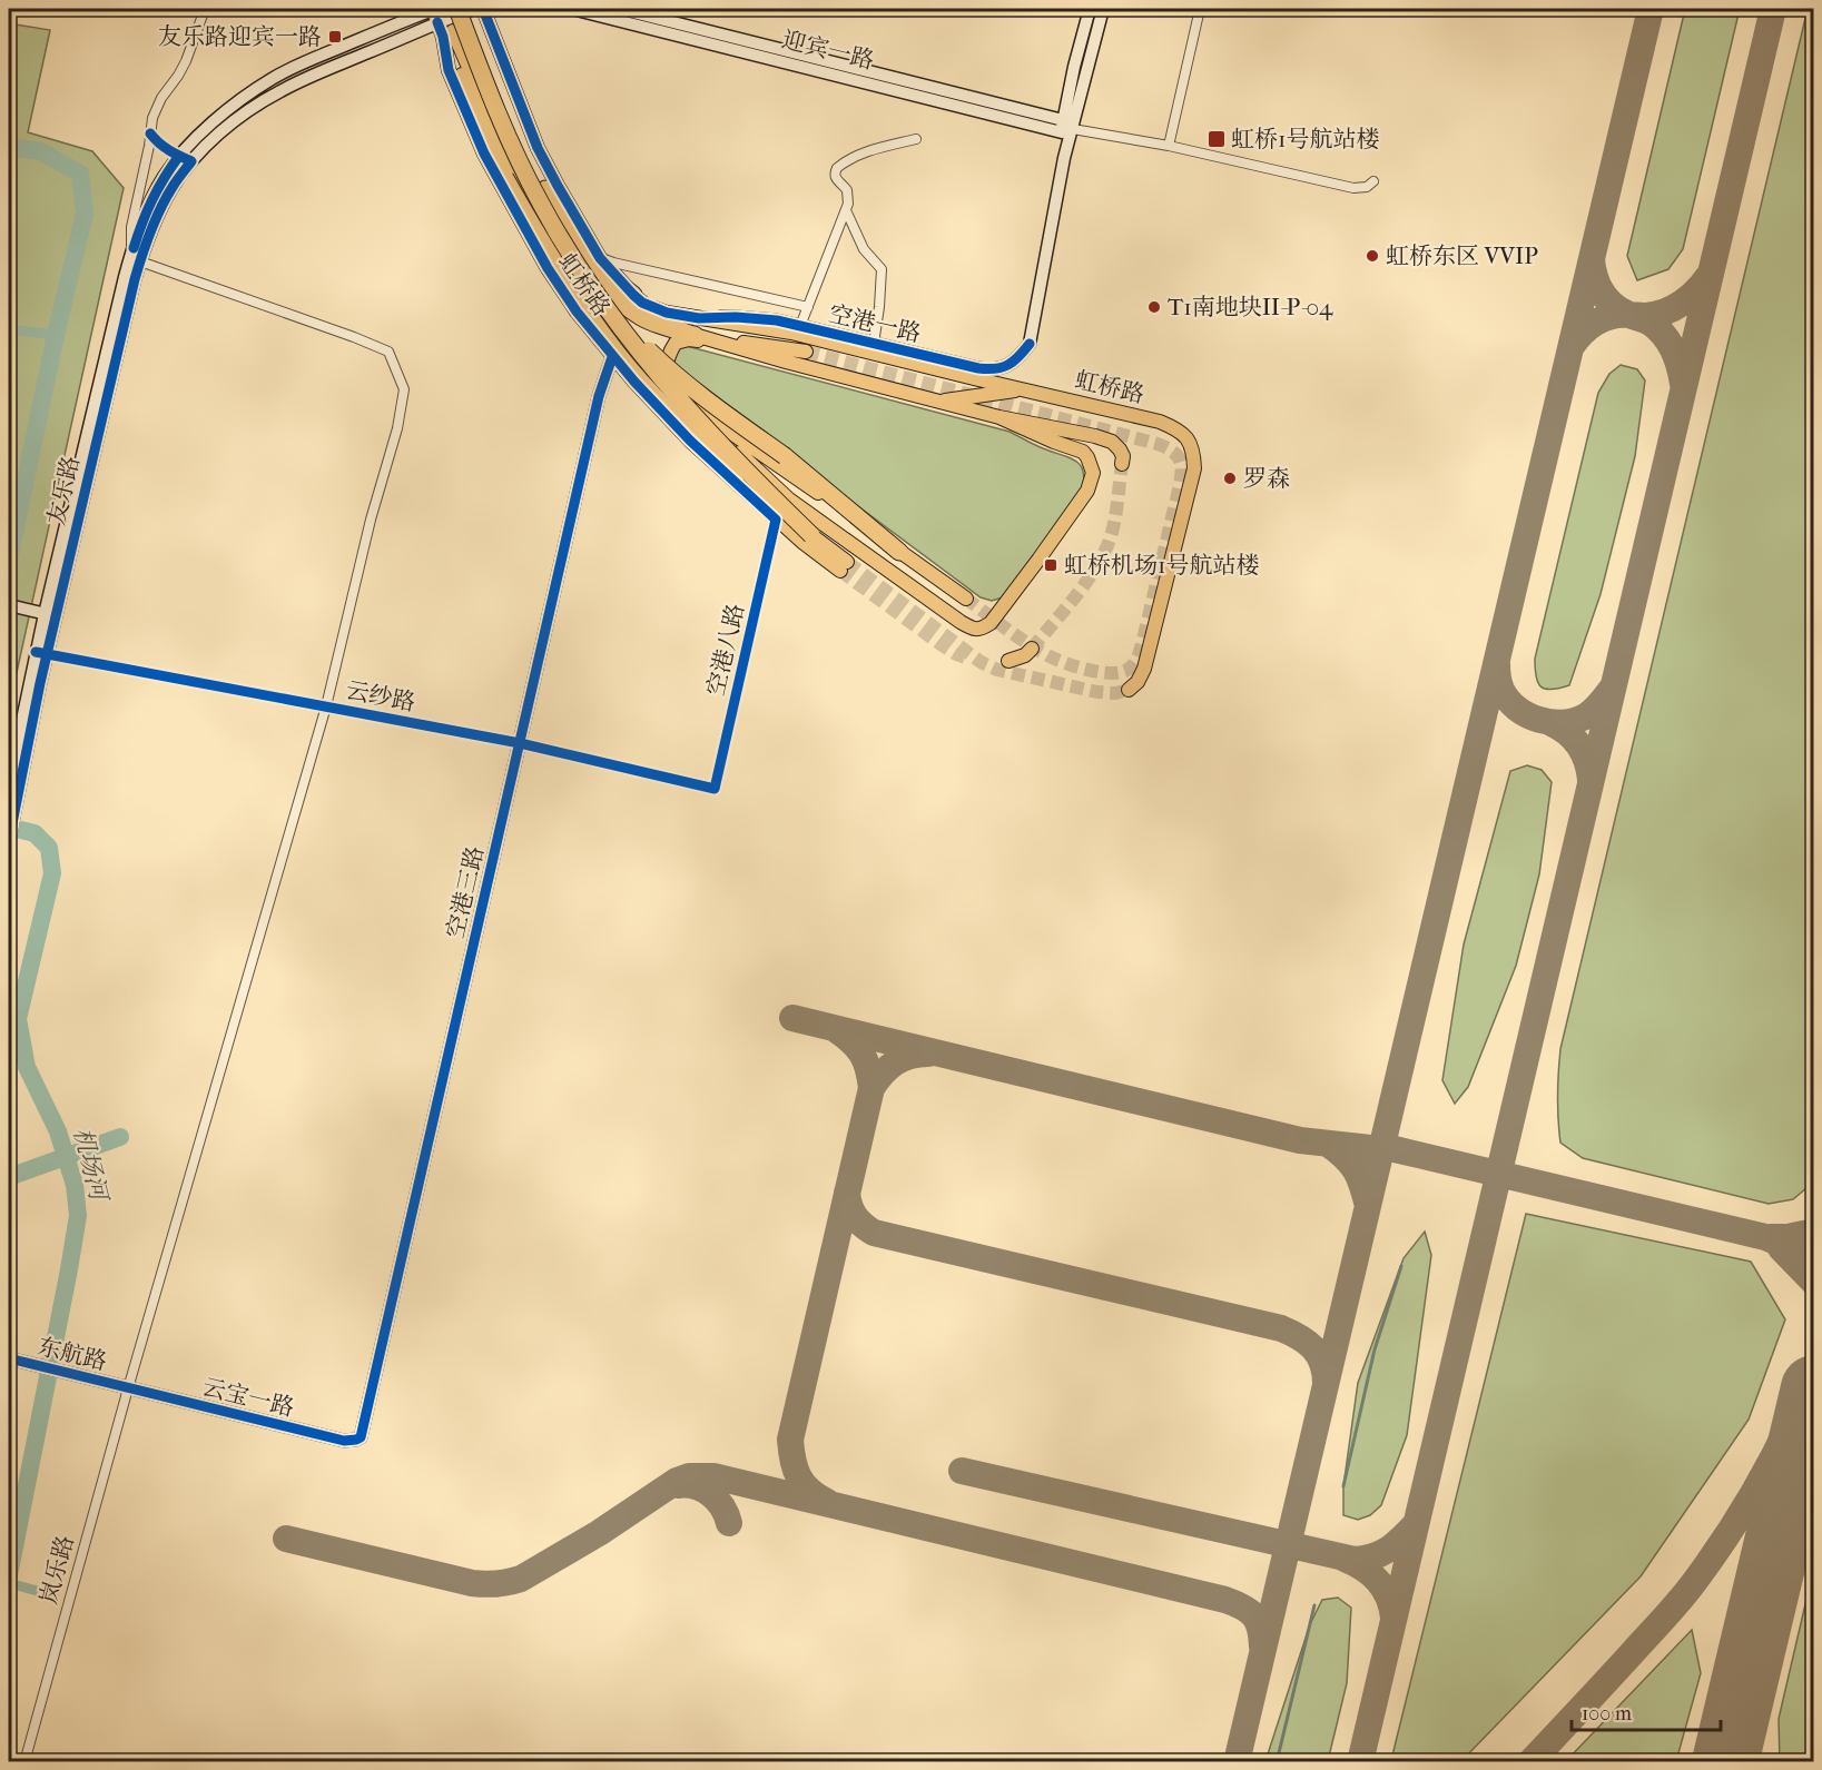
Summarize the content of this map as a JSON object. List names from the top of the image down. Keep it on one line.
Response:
{"streets":{"main road":["迎宾一路","虹桥路","空港一路","友乐路","空港三路","东航路","云宝一路"],"street":["空港八路","云纱路","岚乐路"]},"crossings":[["迎宾一路","空港一路"],["虹桥路","空港一路"],["虹桥路","友乐路"],["虹桥路","空港八路"],["虹桥路","空港三路"],["友乐路","云纱路"],["友乐路","岚乐路"],["空港八路","云纱路"],["云纱路","空港三路"],["云纱路","岚乐路"],["空港三路","云宝一路"],["东航路","云宝一路"],["东航路","岚乐路"],["云宝一路","岚乐路"]],"water":["机场河"],"places":{"transit":["友乐路迎宾一路","虹桥1号航站楼","虹桥机场1号航站楼"],"other":["虹桥东区 VVIP","T1南地块II-P-04","罗森"]},"scale_bar":"100 m"}
